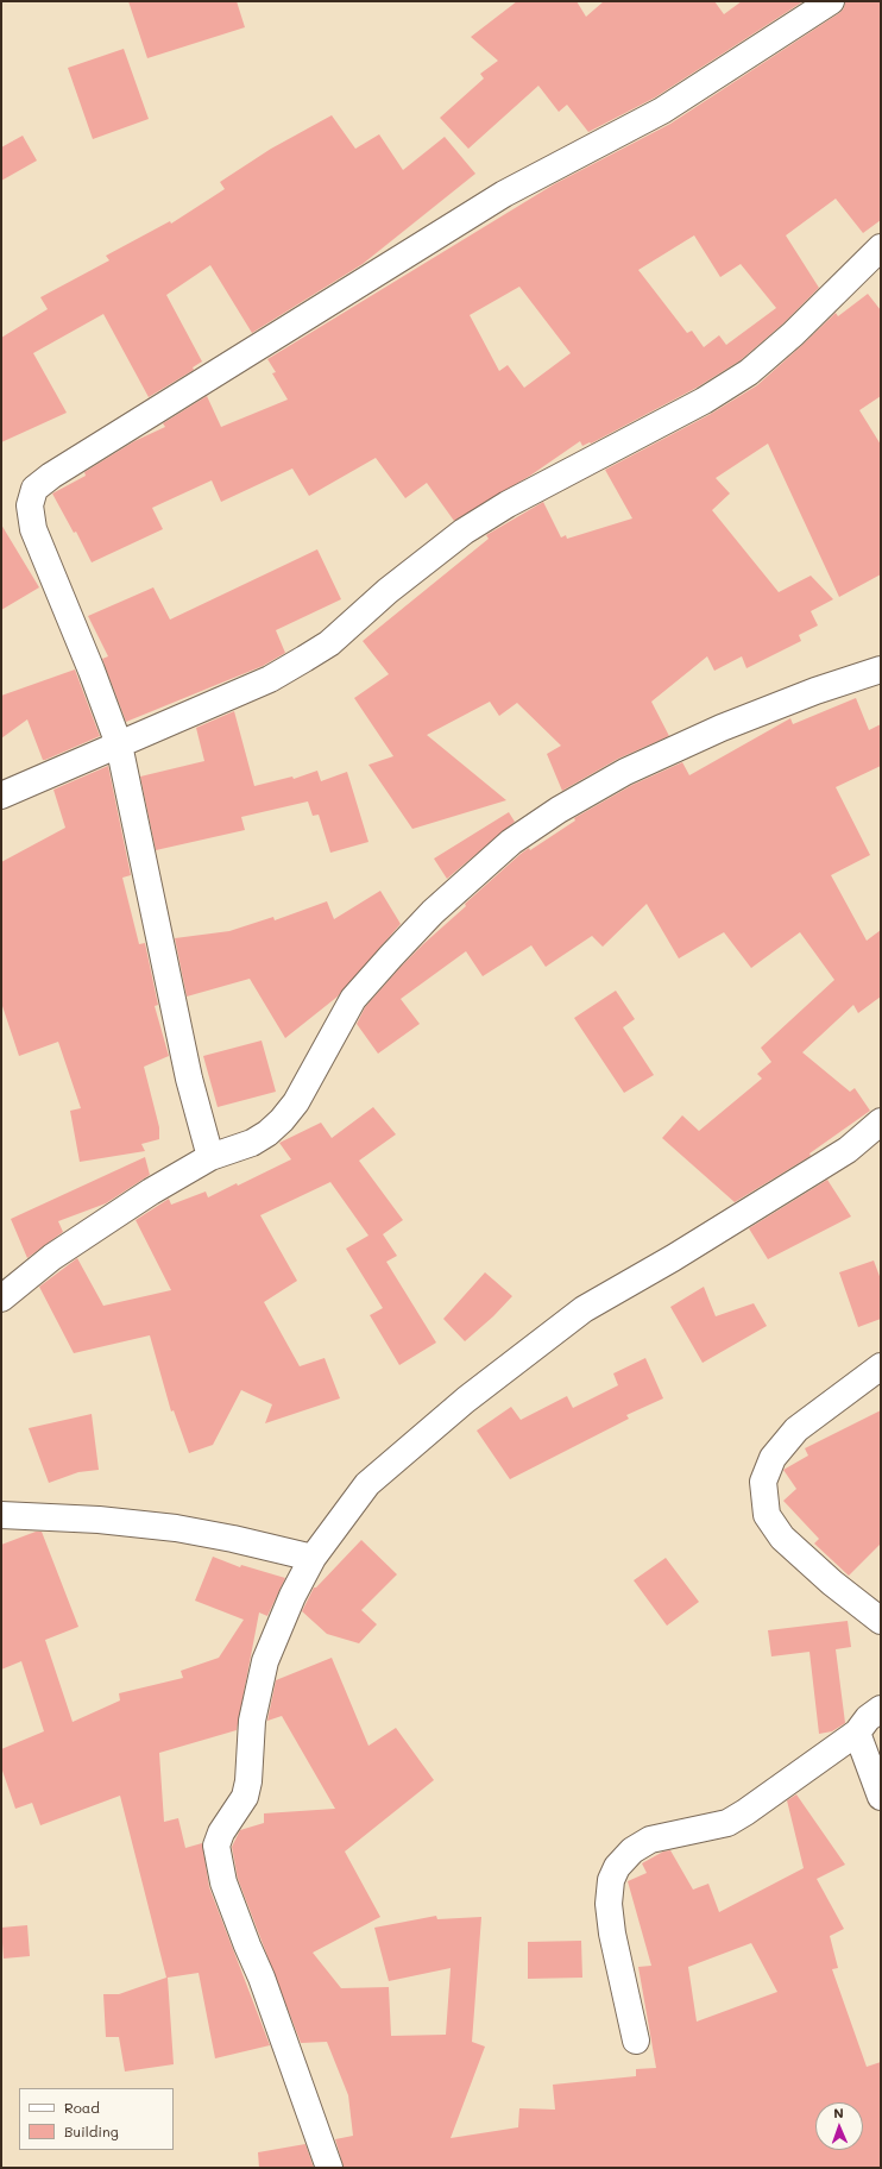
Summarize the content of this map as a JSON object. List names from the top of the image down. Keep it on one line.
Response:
{"legend":["Road","Building"],"north":"top"}
